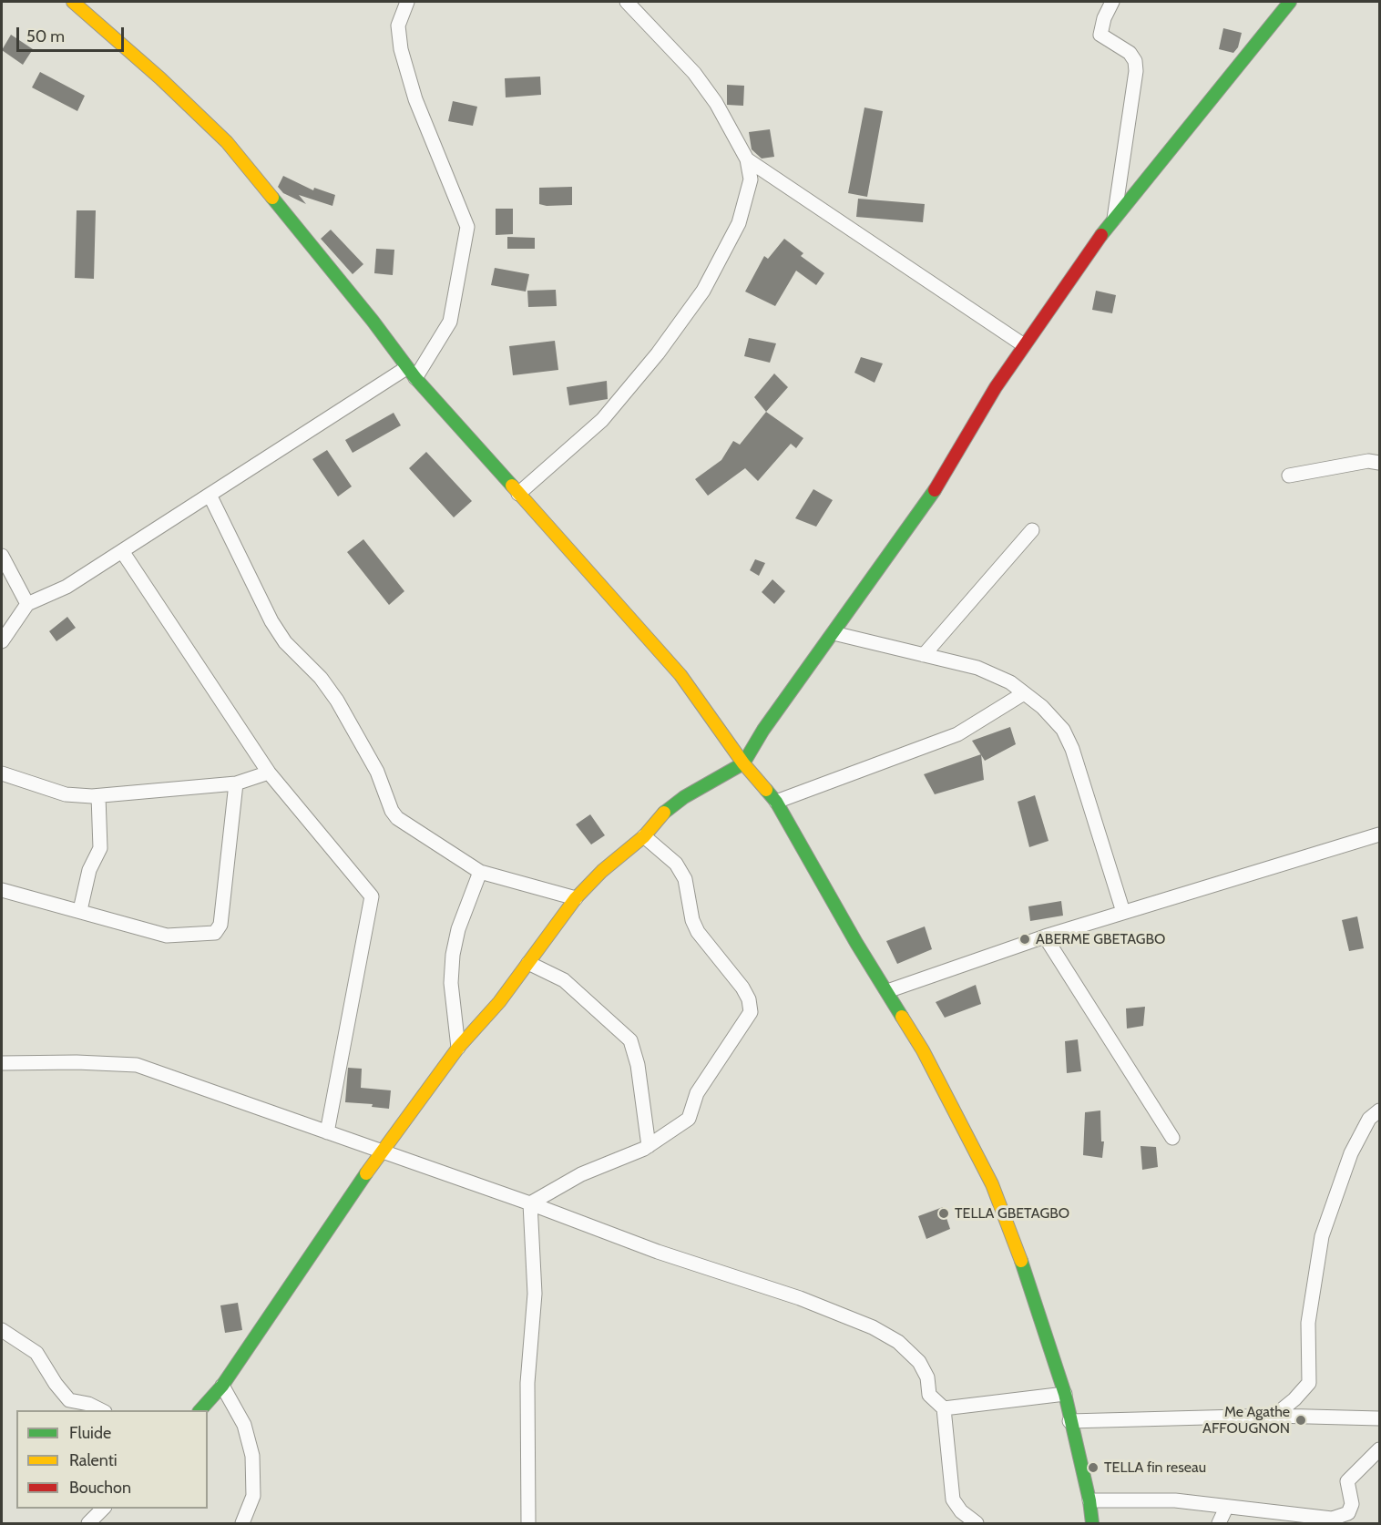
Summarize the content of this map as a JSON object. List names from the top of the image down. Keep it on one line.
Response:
{"places":["ABERME GBETAGBO","TELLA GBETAGBO","Me Agathe AFFOUGNON","TELLA fin reseau"],"legend":["Fluide","Ralenti","Bouchon"],"scale_bar":"50 m"}
